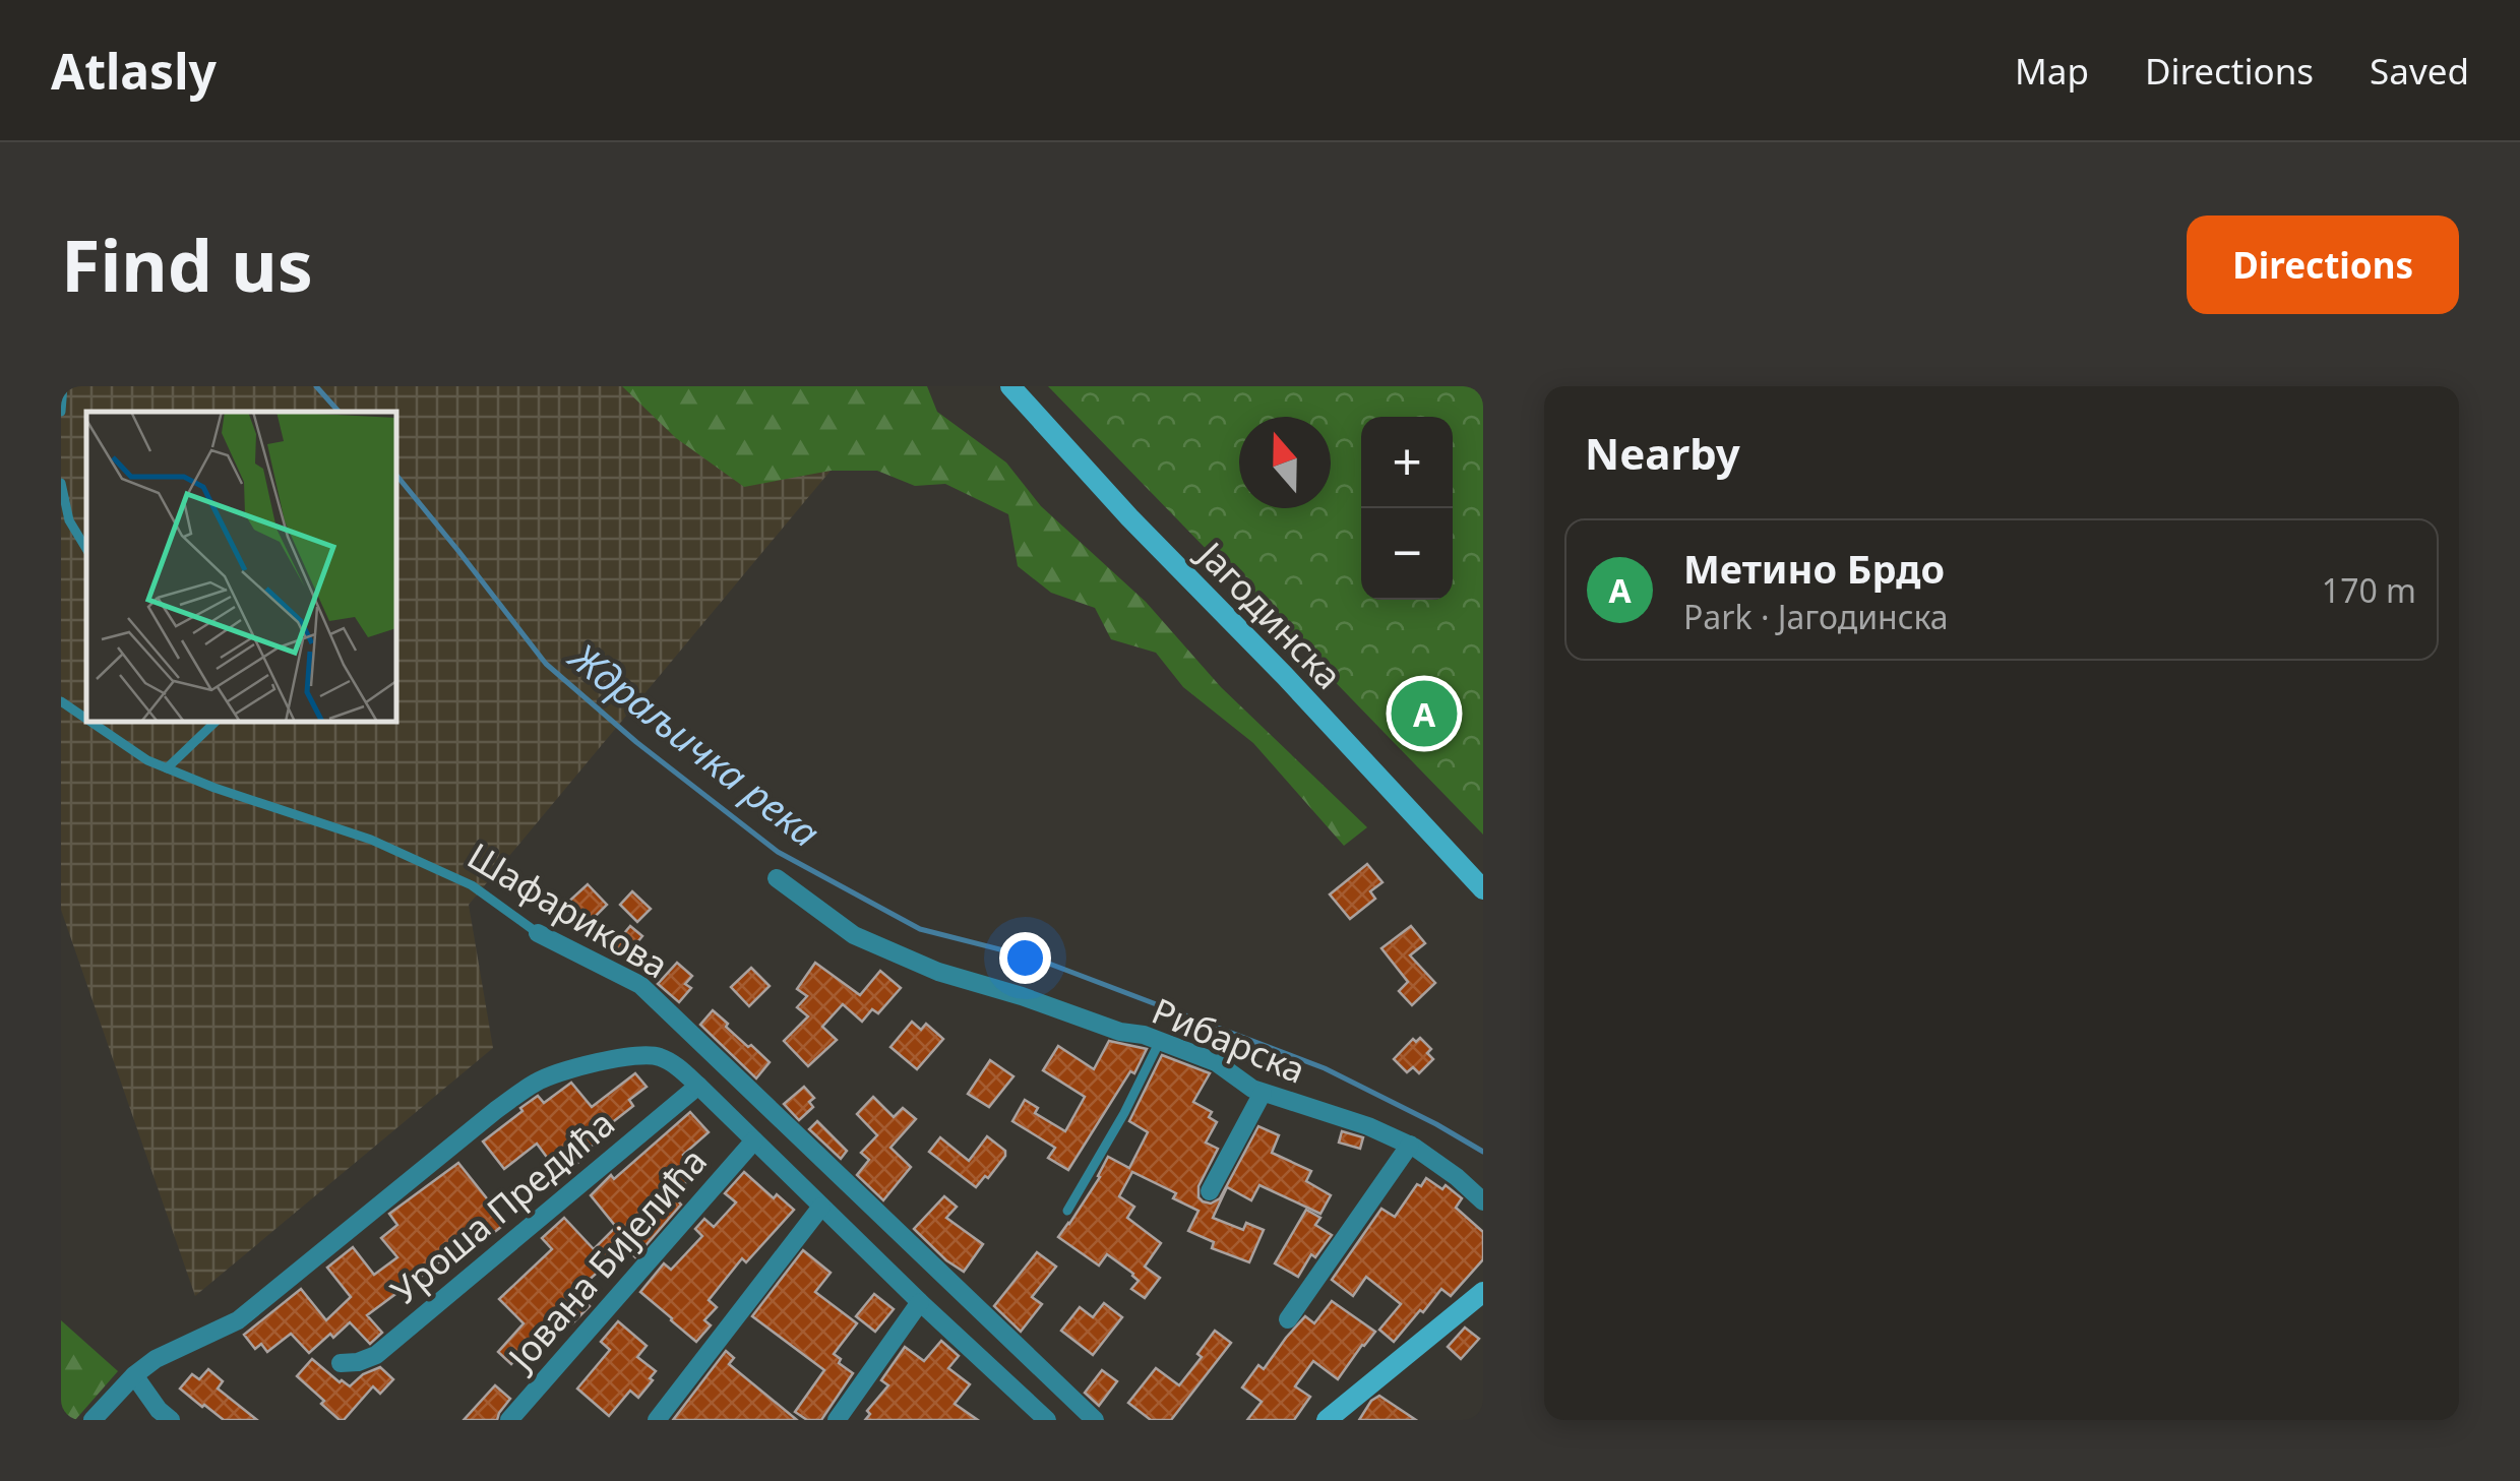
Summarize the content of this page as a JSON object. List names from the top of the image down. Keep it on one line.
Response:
{"streets":{"main road":["Јагодинска"],"street":["Шафарикова","Рибарска","Уроша Предића","Јована Бијелића"]},"water":["Ждраљичка река"],"north":"top","page":{"header":"Atlasly","nav":["Map","Directions","Saved"],"title":"Find us","buttons":"Directions","heading":"Nearby","map_buttons":["+","−"],"list":[{"mark":"A","name":"Метино Брдо","note":"Park · Јагодинска","value":"170 m"}],"pins":"A"}}
